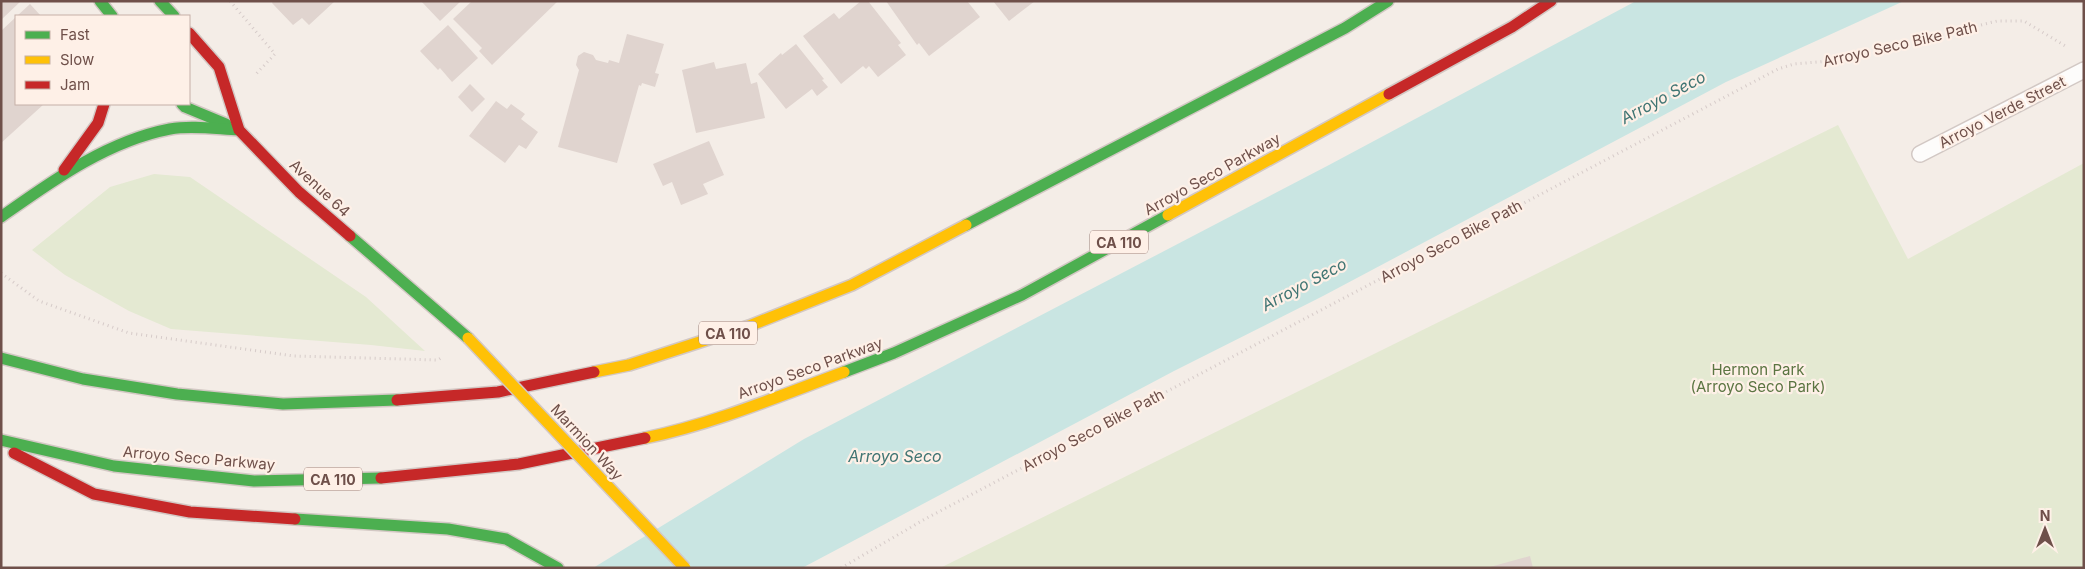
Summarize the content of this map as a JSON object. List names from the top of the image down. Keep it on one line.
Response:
{"streets":{"main road":["Arroyo Seco Parkway","Avenue 64","CA 110","Marmion Way"],"lane":["Arroyo Verde Street"],"path":["Arroyo Seco Bike Path"]},"crossings":[["Avenue 64","Marmion Way"]],"water":["Arroyo Seco"],"parks":["Hermon Park (Arroyo Seco Park)"],"legend":["Fast","Slow","Jam"],"north":"top"}
